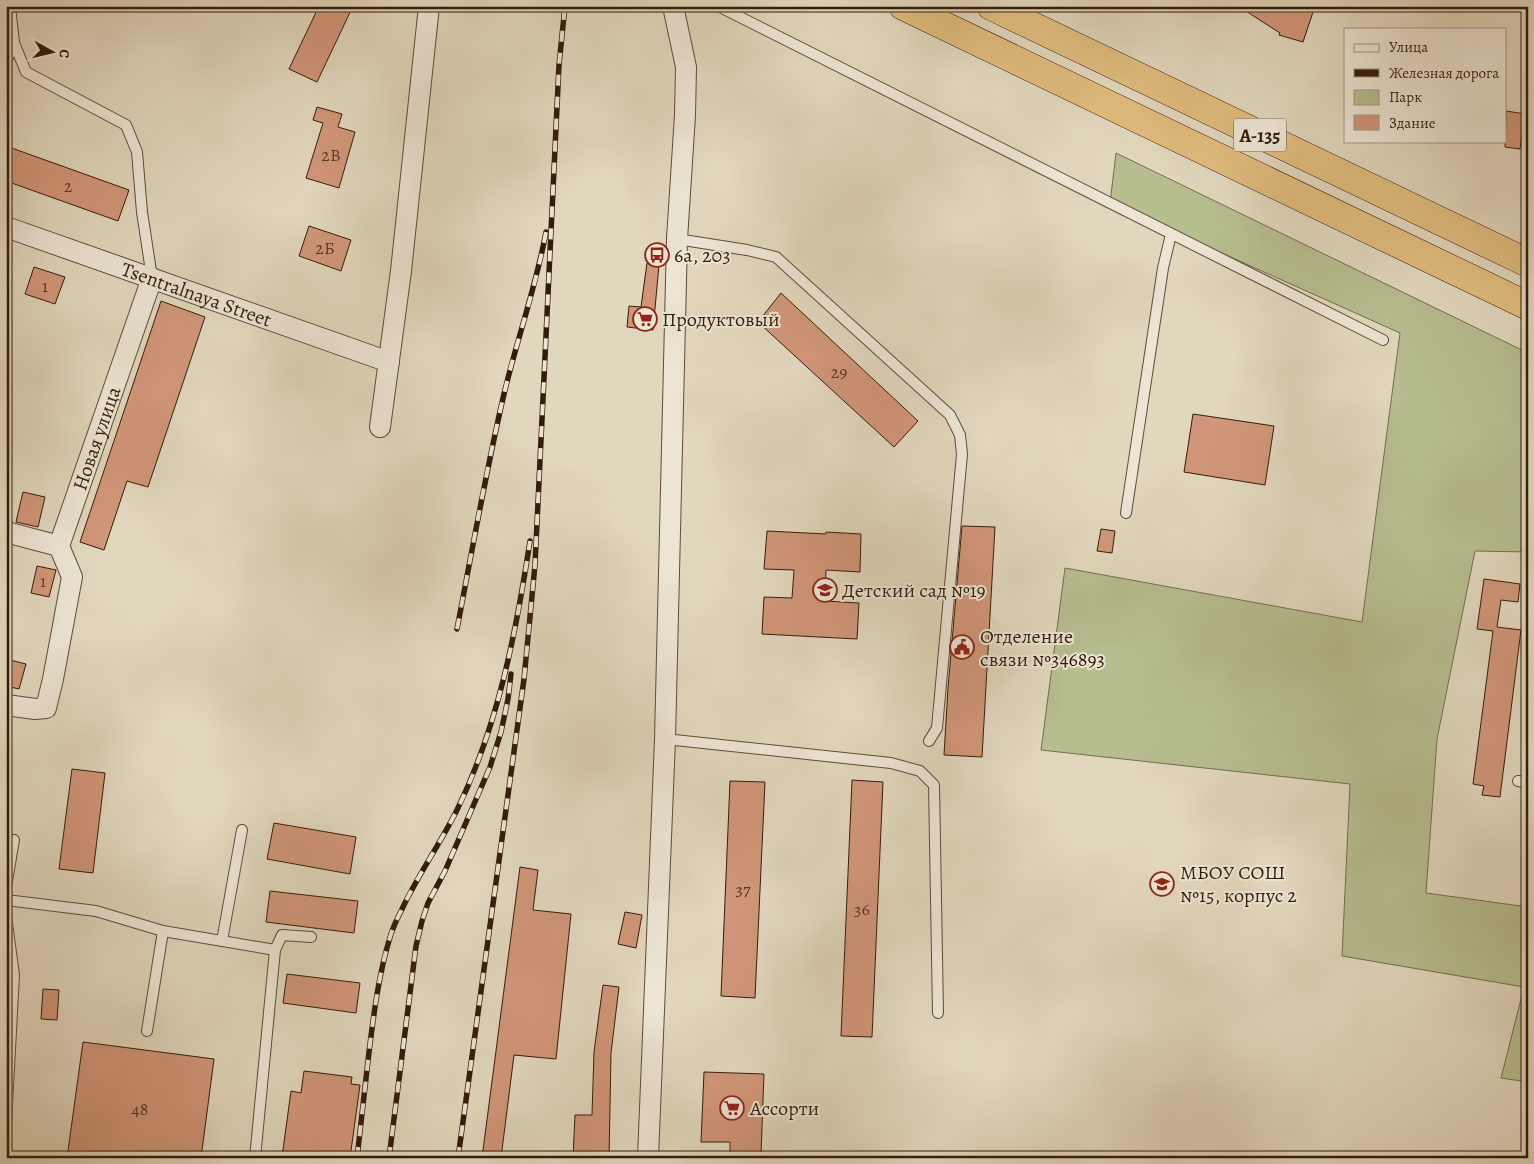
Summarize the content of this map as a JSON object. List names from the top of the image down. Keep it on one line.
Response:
{"streets":{"highway":["А-135"],"street":["Tsentralnaya Street","Новая улица"]},"crossings":[["Tsentralnaya Street","Новая улица"]],"places":{"bus stop":["6a, 203"],"supermarket":["Продуктовый","Ассорти"],"school or university":["Детский сад №19","МБОУ СОШ №15, корпус 2"],"public building":["Отделение связи №346893"]},"house_numbers":["2В","2","2Б","1","29","1","37","36","48"],"legend":["Улица","Железная дорога","Парк","Здание"],"north":"right"}
